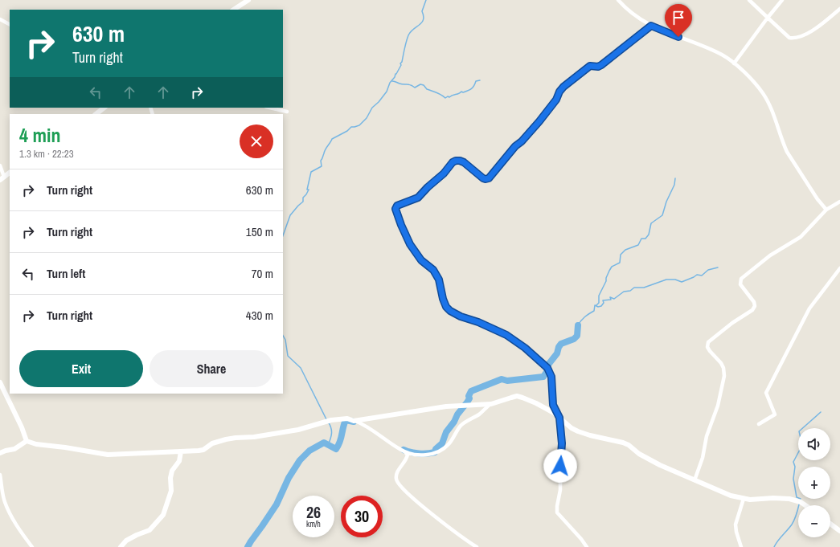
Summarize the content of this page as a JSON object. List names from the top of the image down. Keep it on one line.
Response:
{"page":{"turn":["630 m","Turn right"],"heading":["4 min","1.3 km · 22:23"],"list":[{"name":"Turn right","value":"630 m"},{"name":"Turn right","value":"150 m"},{"name":"Turn left","value":"70 m"},{"name":"Turn right","value":"430 m"}],"buttons":["Exit","Share"],"map_buttons":["+","−"],"speed":"26 km/h","limit":"30"}}
